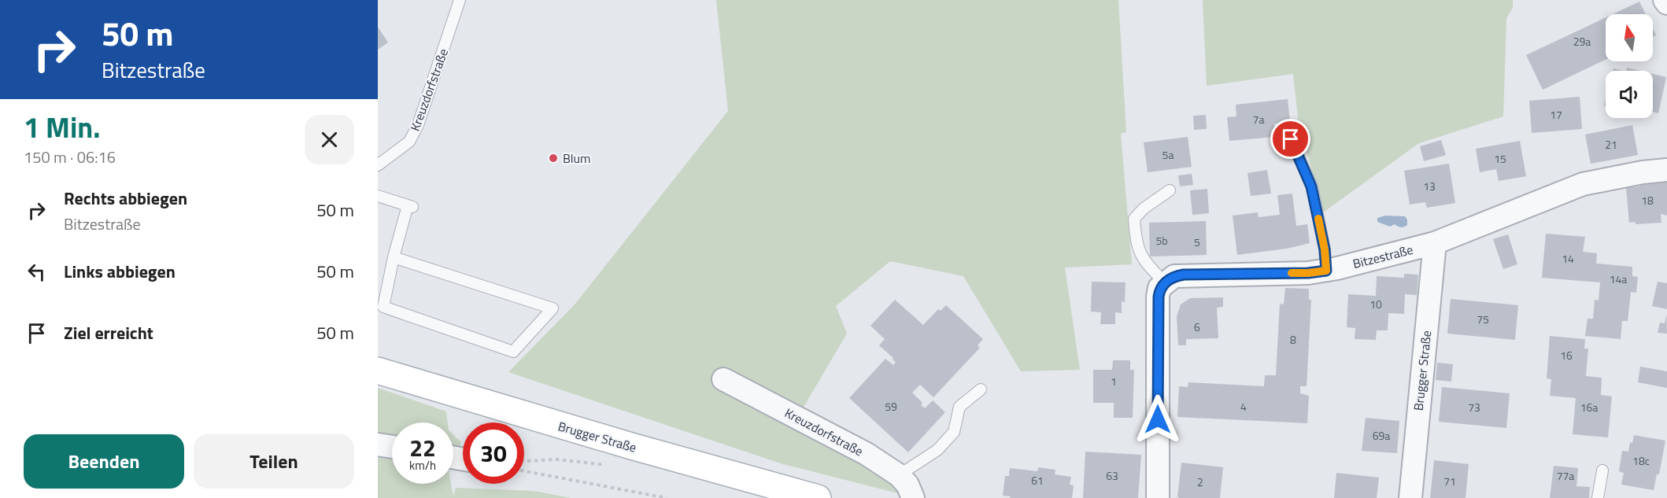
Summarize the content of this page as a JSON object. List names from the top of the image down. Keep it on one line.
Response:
{"streets":{"main road":["Brugger Straße"],"street":["Kreuzdorfstraße","Bitzestraße"]},"crossings":[["Bitzestraße","Brugger Straße"]],"places":["Blum"],"house_numbers":["29a","17","7a","21","5a","15","13","18","5b","5","14","14a","10","75","6","8","16","1","59","4","73","16a","69a","18c","63","77a","61","71","2"],"north":"top","page":{"turn":["50 m","Bitzestraße"],"heading":["1 Min.","150 m · 06:16"],"list":[{"name":"Rechts abbiegen","note":"Bitzestraße","value":"50 m"},{"name":"Links abbiegen","value":"50 m"},{"name":"Ziel erreicht","value":"50 m"}],"speed":"22 km/h","limit":"30","buttons":["Beenden","Teilen"]}}
